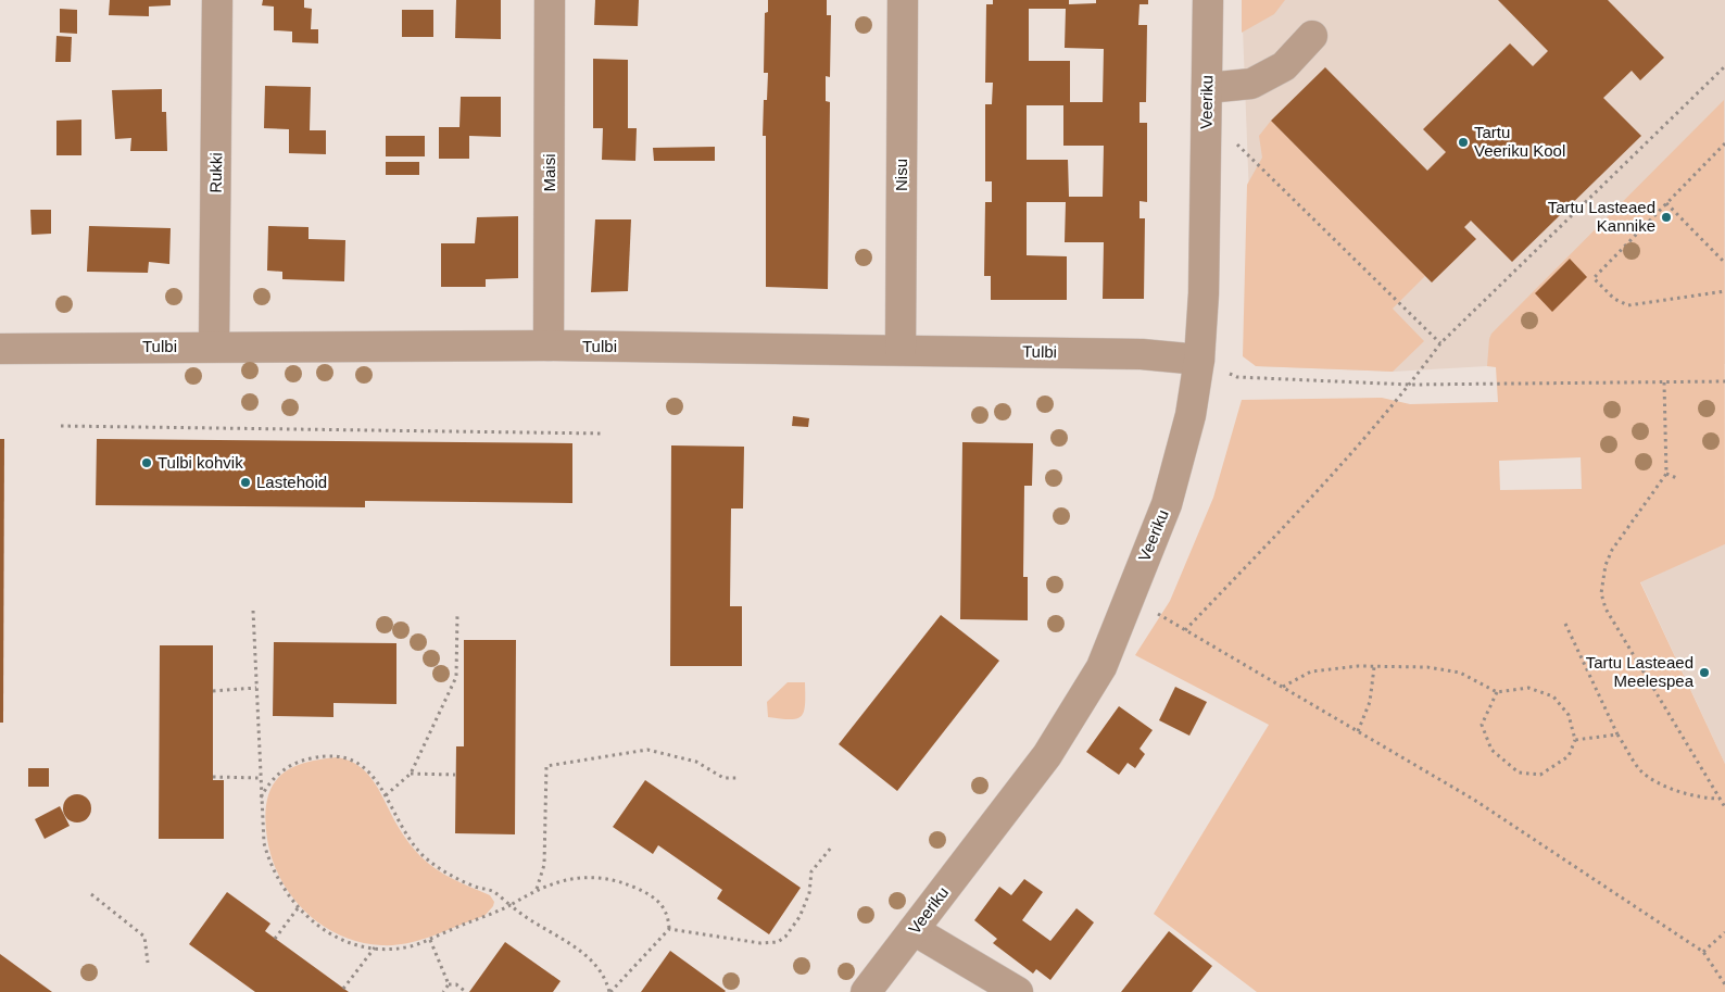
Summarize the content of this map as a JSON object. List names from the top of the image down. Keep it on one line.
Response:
{"streets":{"street":["Veeriku","Rukki","Maisi","Nisu","Tulbi"]},"crossings":[["Veeriku","Tulbi"],["Rukki","Tulbi"],["Maisi","Tulbi"],["Nisu","Tulbi"]],"places":["Tartu Veeriku Kool","Tartu Lasteaed Kannike","Tulbi kohvik","Lastehoid","Tartu Lasteaed Meelespea"]}
